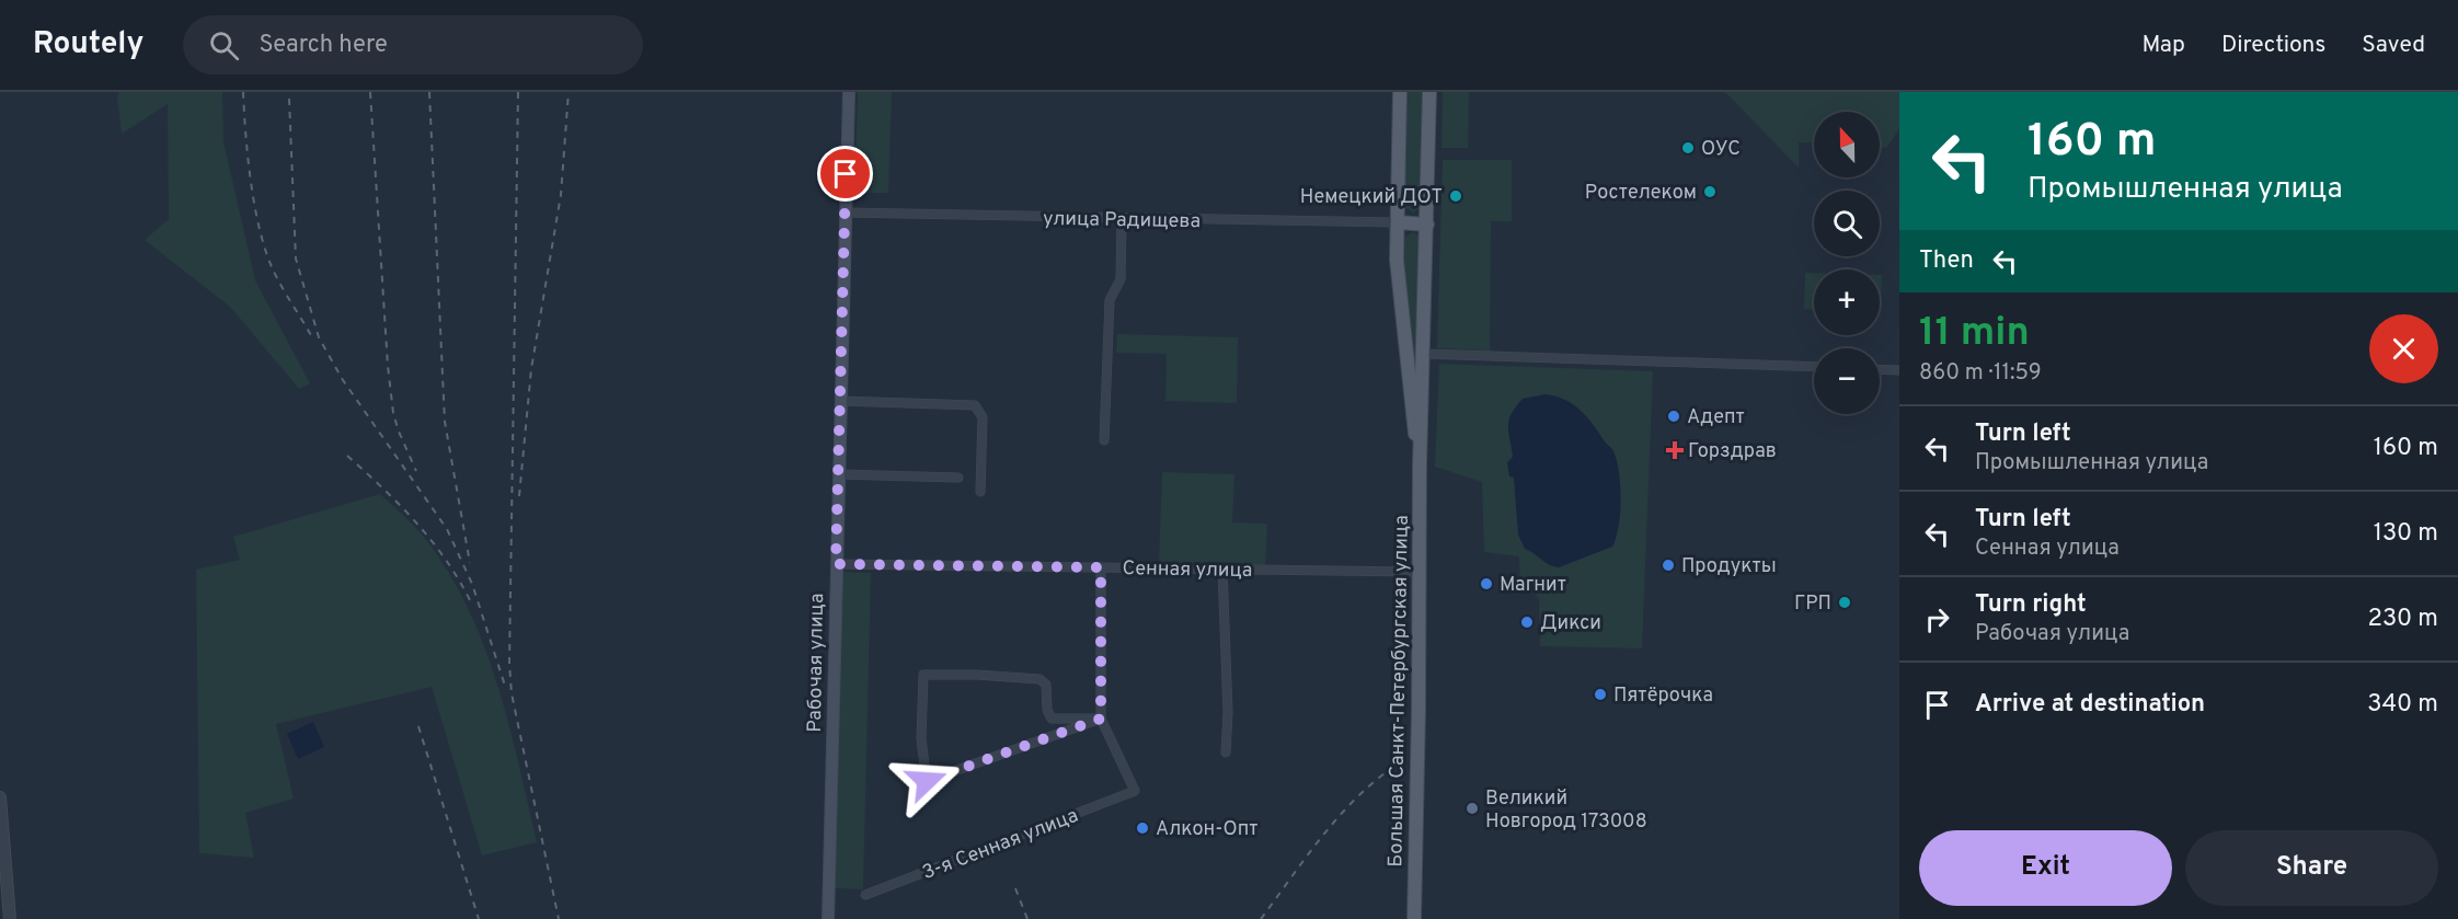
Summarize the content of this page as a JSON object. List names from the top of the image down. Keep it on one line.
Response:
{"streets":{"main road":["Рабочая улица","Большая Санкт-Петербургская улица"],"street":["улица Радищева","Сенная улица","3-я Сенная улица"]},"crossings":[["улица Радищева","Рабочая улица"],["улица Радищева","Большая Санкт-Петербургская улица"],["Сенная улица","Рабочая улица"],["Сенная улица","Большая Санкт-Петербургская улица"]],"places":{"other":["ОУС","Ростелеком","Немецкий ДОТ","Адепт","Продукты","Магнит","ГРП","Дикси","Пятёрочка","Великий Новгород 173008","Алкон-Опт"],"health":["Горздрав"]},"north":"top","page":{"header":"Routely","search":"Search here","nav":["Map","Directions","Saved"],"turn":["160 m","Промышленная улица"],"map_buttons":["+","−"],"then":"Then","heading":["11 min","860 m · 11:59"],"list":[{"name":"Turn left","note":"Промышленная улица","value":"160 m"},{"name":"Turn left","note":"Сенная улица","value":"130 m"},{"name":"Turn right","note":"Рабочая улица","value":"230 m"},{"name":"Arrive at destination","value":"340 m"}],"buttons":["Exit","Share"]}}
